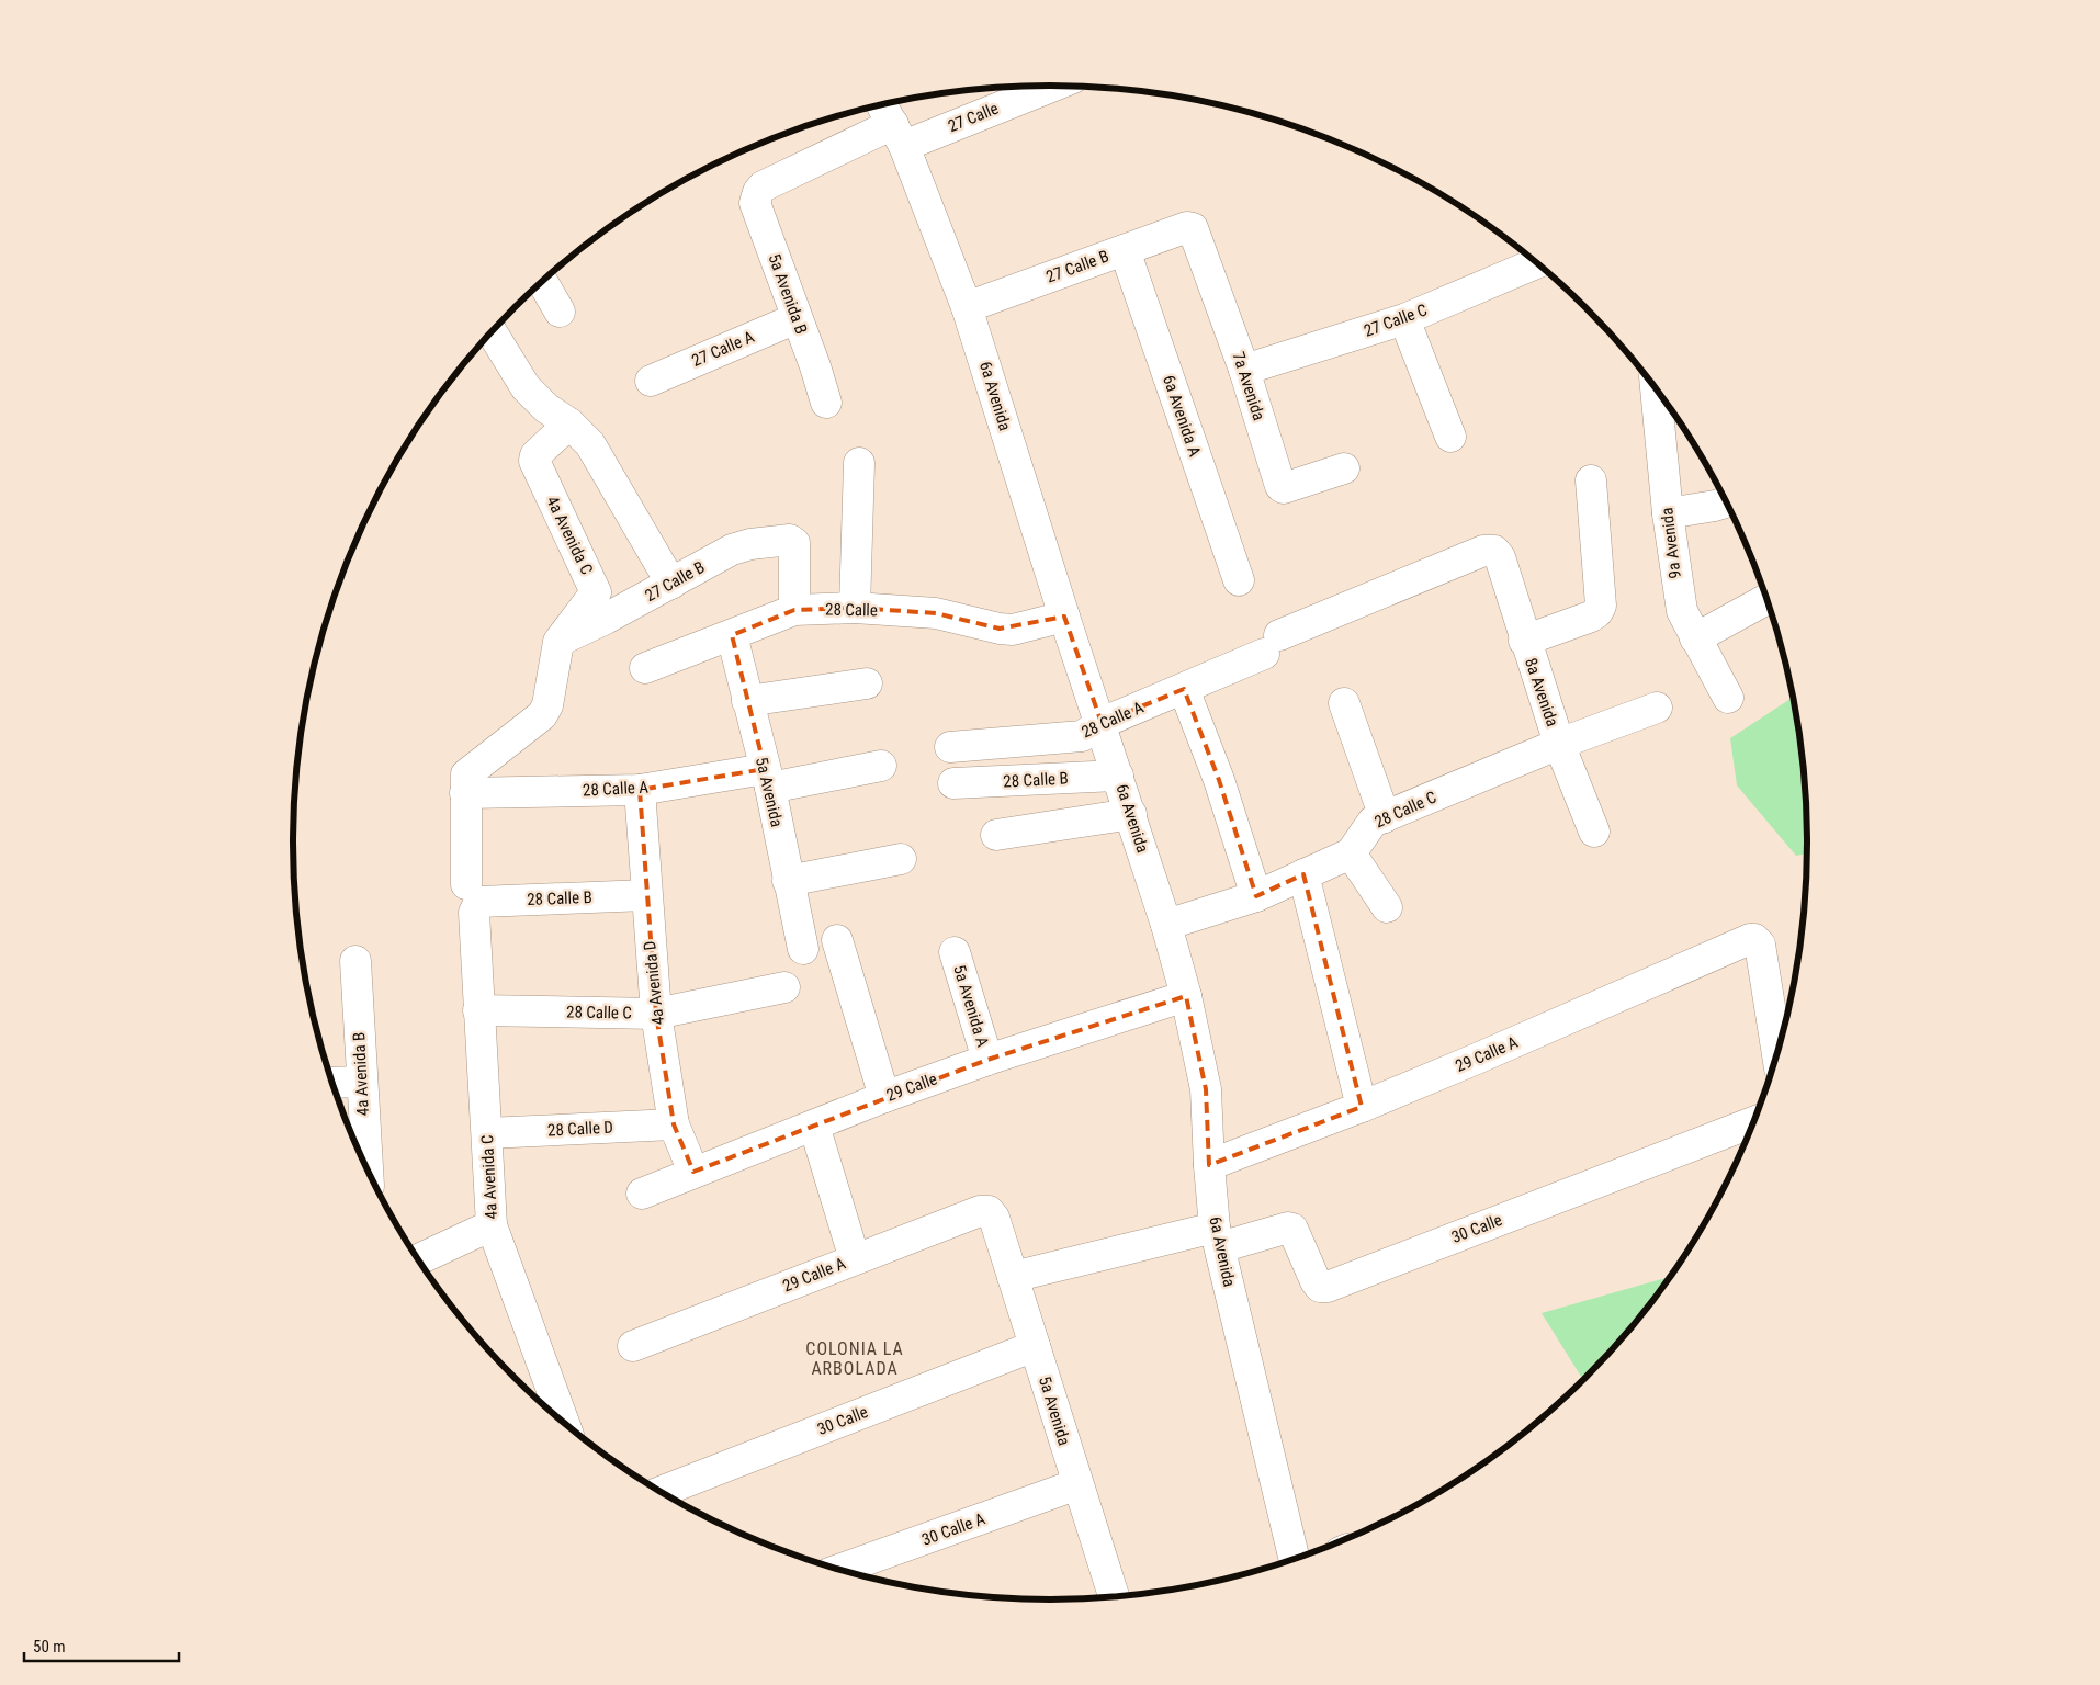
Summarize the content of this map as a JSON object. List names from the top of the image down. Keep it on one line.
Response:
{"streets":{"street":["27 Calle","27 Calle B","5a Avenida B","27 Calle C","27 Calle A","7a Avenida","6a Avenida","6a Avenida A","4a Avenida C","9a Avenida","28 Calle","8a Avenida","28 Calle A","28 Calle B","5a Avenida","28 Calle C","4a Avenida D","5a Avenida A","29 Calle A","4a Avenida B","29 Calle","28 Calle D","30 Calle","30 Calle A"]},"crossings":[["27 Calle","5a Avenida B"],["27 Calle","6a Avenida"],["27 Calle B","7a Avenida"],["27 Calle B","6a Avenida"],["27 Calle B","6a Avenida A"],["27 Calle B","4a Avenida C"],["27 Calle B","28 Calle"],["5a Avenida B","27 Calle A"],["5a Avenida B","6a Avenida"],["27 Calle C","7a Avenida"],["6a Avenida","28 Calle"],["6a Avenida","28 Calle A"],["6a Avenida","28 Calle B"],["6a Avenida","29 Calle A"],["6a Avenida","29 Calle"],["6a Avenida","30 Calle"],["4a Avenida C","28 Calle A"],["4a Avenida C","28 Calle B"],["4a Avenida C","28 Calle C"],["4a Avenida C","28 Calle D"],["28 Calle","5a Avenida"],["8a Avenida","28 Calle A"],["8a Avenida","28 Calle C"],["28 Calle A","5a Avenida"],["28 Calle A","4a Avenida D"],["28 Calle B","4a Avenida D"],["5a Avenida","29 Calle A"],["5a Avenida","30 Calle"],["5a Avenida","30 Calle A"],["28 Calle C","4a Avenida D"],["4a Avenida D","29 Calle"],["4a Avenida D","28 Calle D"],["5a Avenida A","29 Calle"]],"districts":["COLONIA LA ARBOLADA"],"scale_bar":"50 m"}
